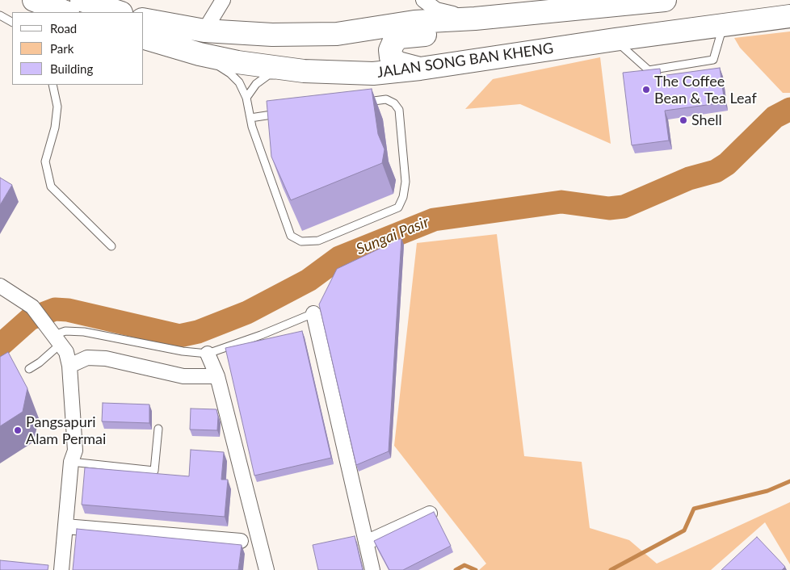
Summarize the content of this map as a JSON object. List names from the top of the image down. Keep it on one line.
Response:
{"streets":{"main road":["JALAN SONG BAN KHENG"]},"water":["Sungai Pasir"],"places":["The Coffee Bean & Tea Leaf","Shell","Pangsapuri Alam Permai"],"legend":["Road","Park","Building"]}
